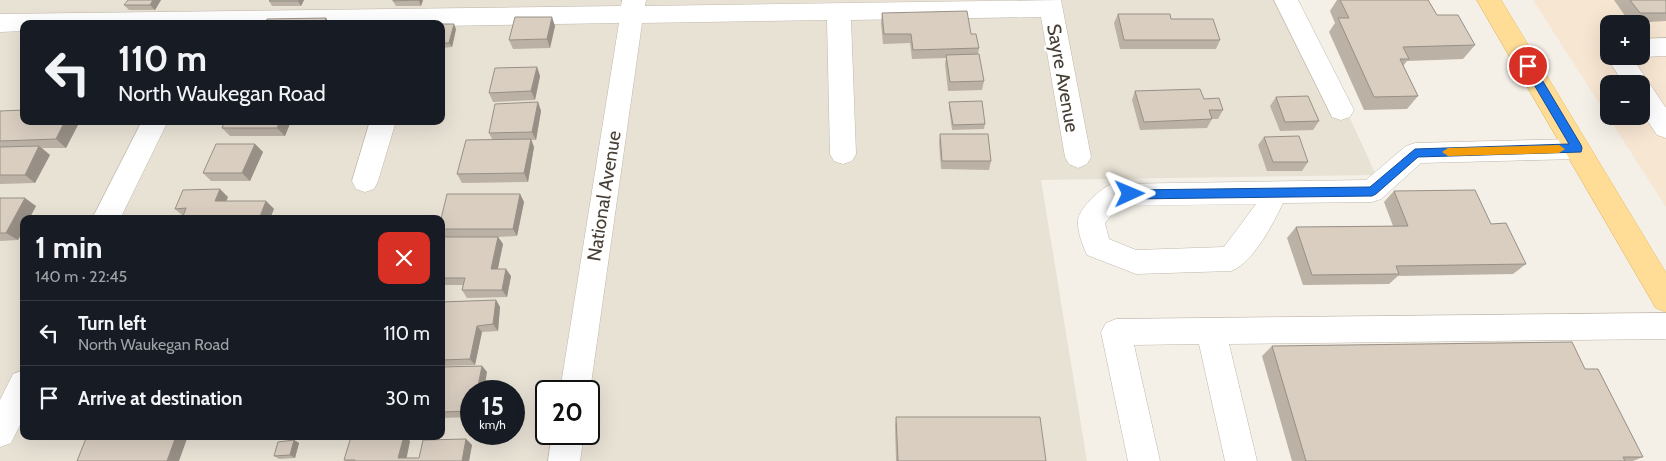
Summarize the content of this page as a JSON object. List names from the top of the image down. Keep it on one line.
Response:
{"streets":{"street":["Sayre Avenue","National Avenue"]},"page":{"map_buttons":["+","−"],"turn":["110 m","North Waukegan Road"],"heading":["1 min","140 m · 22:45"],"list":[{"name":"Turn left","note":"North Waukegan Road","value":"110 m"},{"name":"Arrive at destination","value":"30 m"}],"speed":"15 km/h","limit":"20"}}
